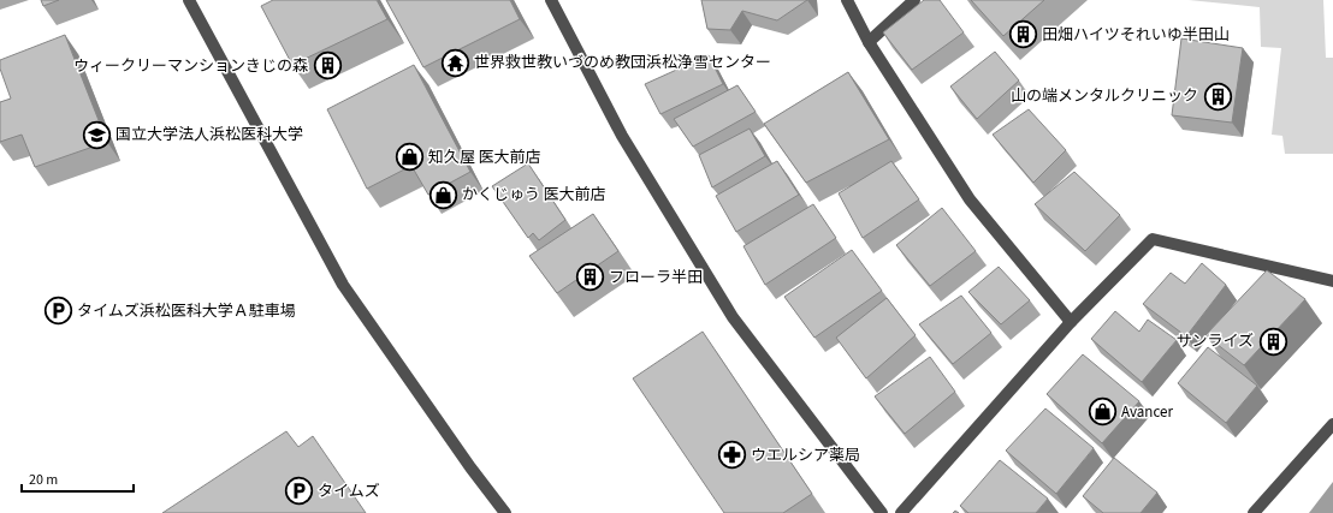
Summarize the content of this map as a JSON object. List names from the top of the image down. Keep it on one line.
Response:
{"places":{"building":["田畑ハイツそれいゆ半田山","ウィークリーマンションきじの森","山の端メンタルクリニック","フローラ半田","サンライズ"],"temple":["世界救世教いづのめ教団浜松浄雪センター"],"school or university":["国立大学法人浜松医科大学"],"shop":["知久屋 医大前店","かくじゅう 医大前店","Avancer"],"parking":["タイムズ浜松医科大学Ａ駐車場","タイムズ"],"pharmacy":["ウエルシア薬局"]},"scale_bar":"20 m"}
